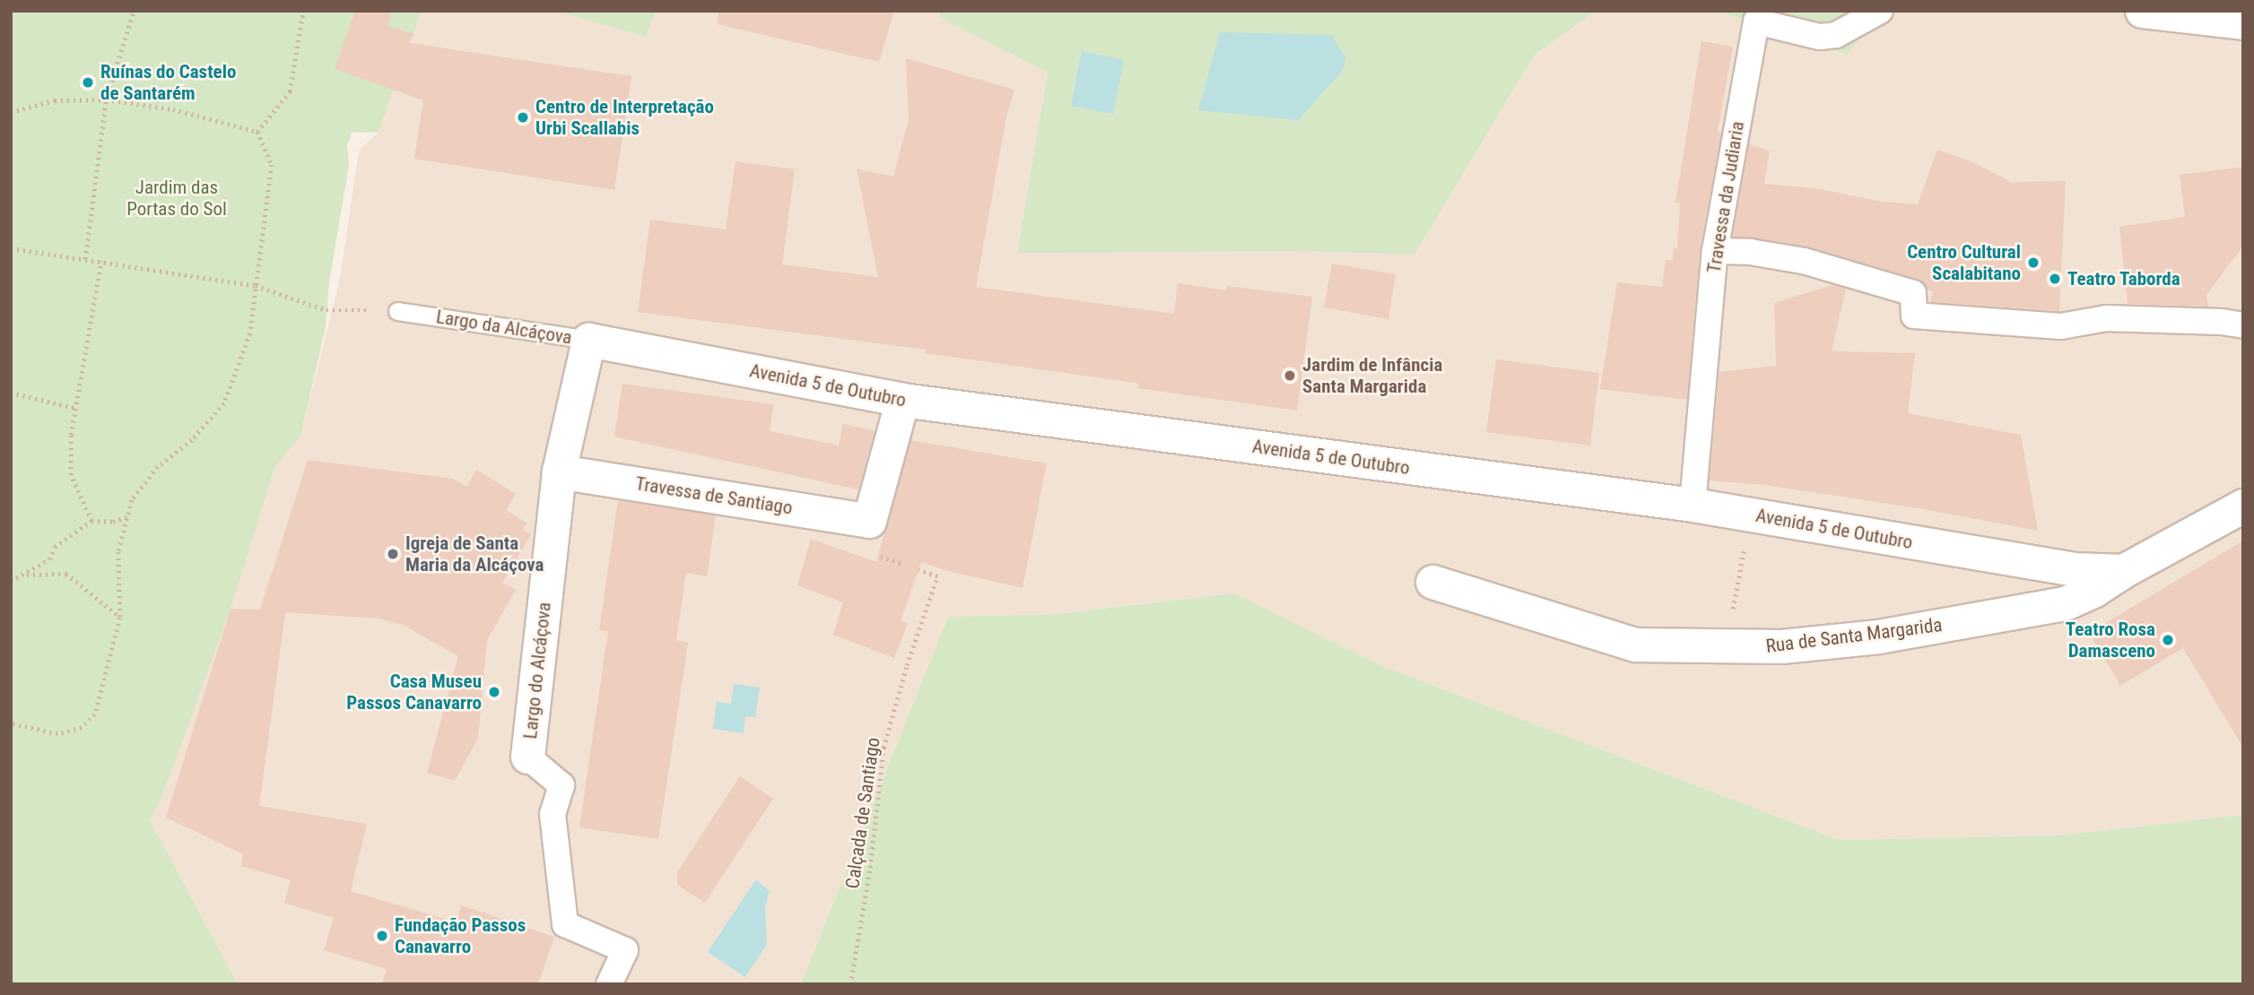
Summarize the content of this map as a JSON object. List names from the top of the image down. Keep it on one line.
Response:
{"streets":{"street":["Travessa da Judiaria","Largo da Alcáçova","Avenida 5 de Outubro","Travessa de Santiago","Rua de Santa Margarida","Largo do Alcáçova"],"path":["Calçada de Santiago"]},"crossings":[["Travessa da Judiaria","Avenida 5 de Outubro"],["Largo da Alcáçova","Avenida 5 de Outubro"],["Largo da Alcáçova","Travessa de Santiago"],["Largo da Alcáçova","Largo do Alcáçova"],["Avenida 5 de Outubro","Travessa de Santiago"],["Avenida 5 de Outubro","Rua de Santa Margarida"],["Travessa de Santiago","Largo do Alcáçova"]],"parks":["Jardim das Portas do Sol"],"places":["Ruínas do Castelo de Santarém","Centro de Interpretação Urbi Scallabis","Centro Cultural Scalabitano","Teatro Taborda","Jardim de Infância Santa Margarida","Igreja de Santa Maria da Alcáçova","Teatro Rosa Damasceno","Casa Museu Passos Canavarro","Fundação Passos Canavarro"]}
